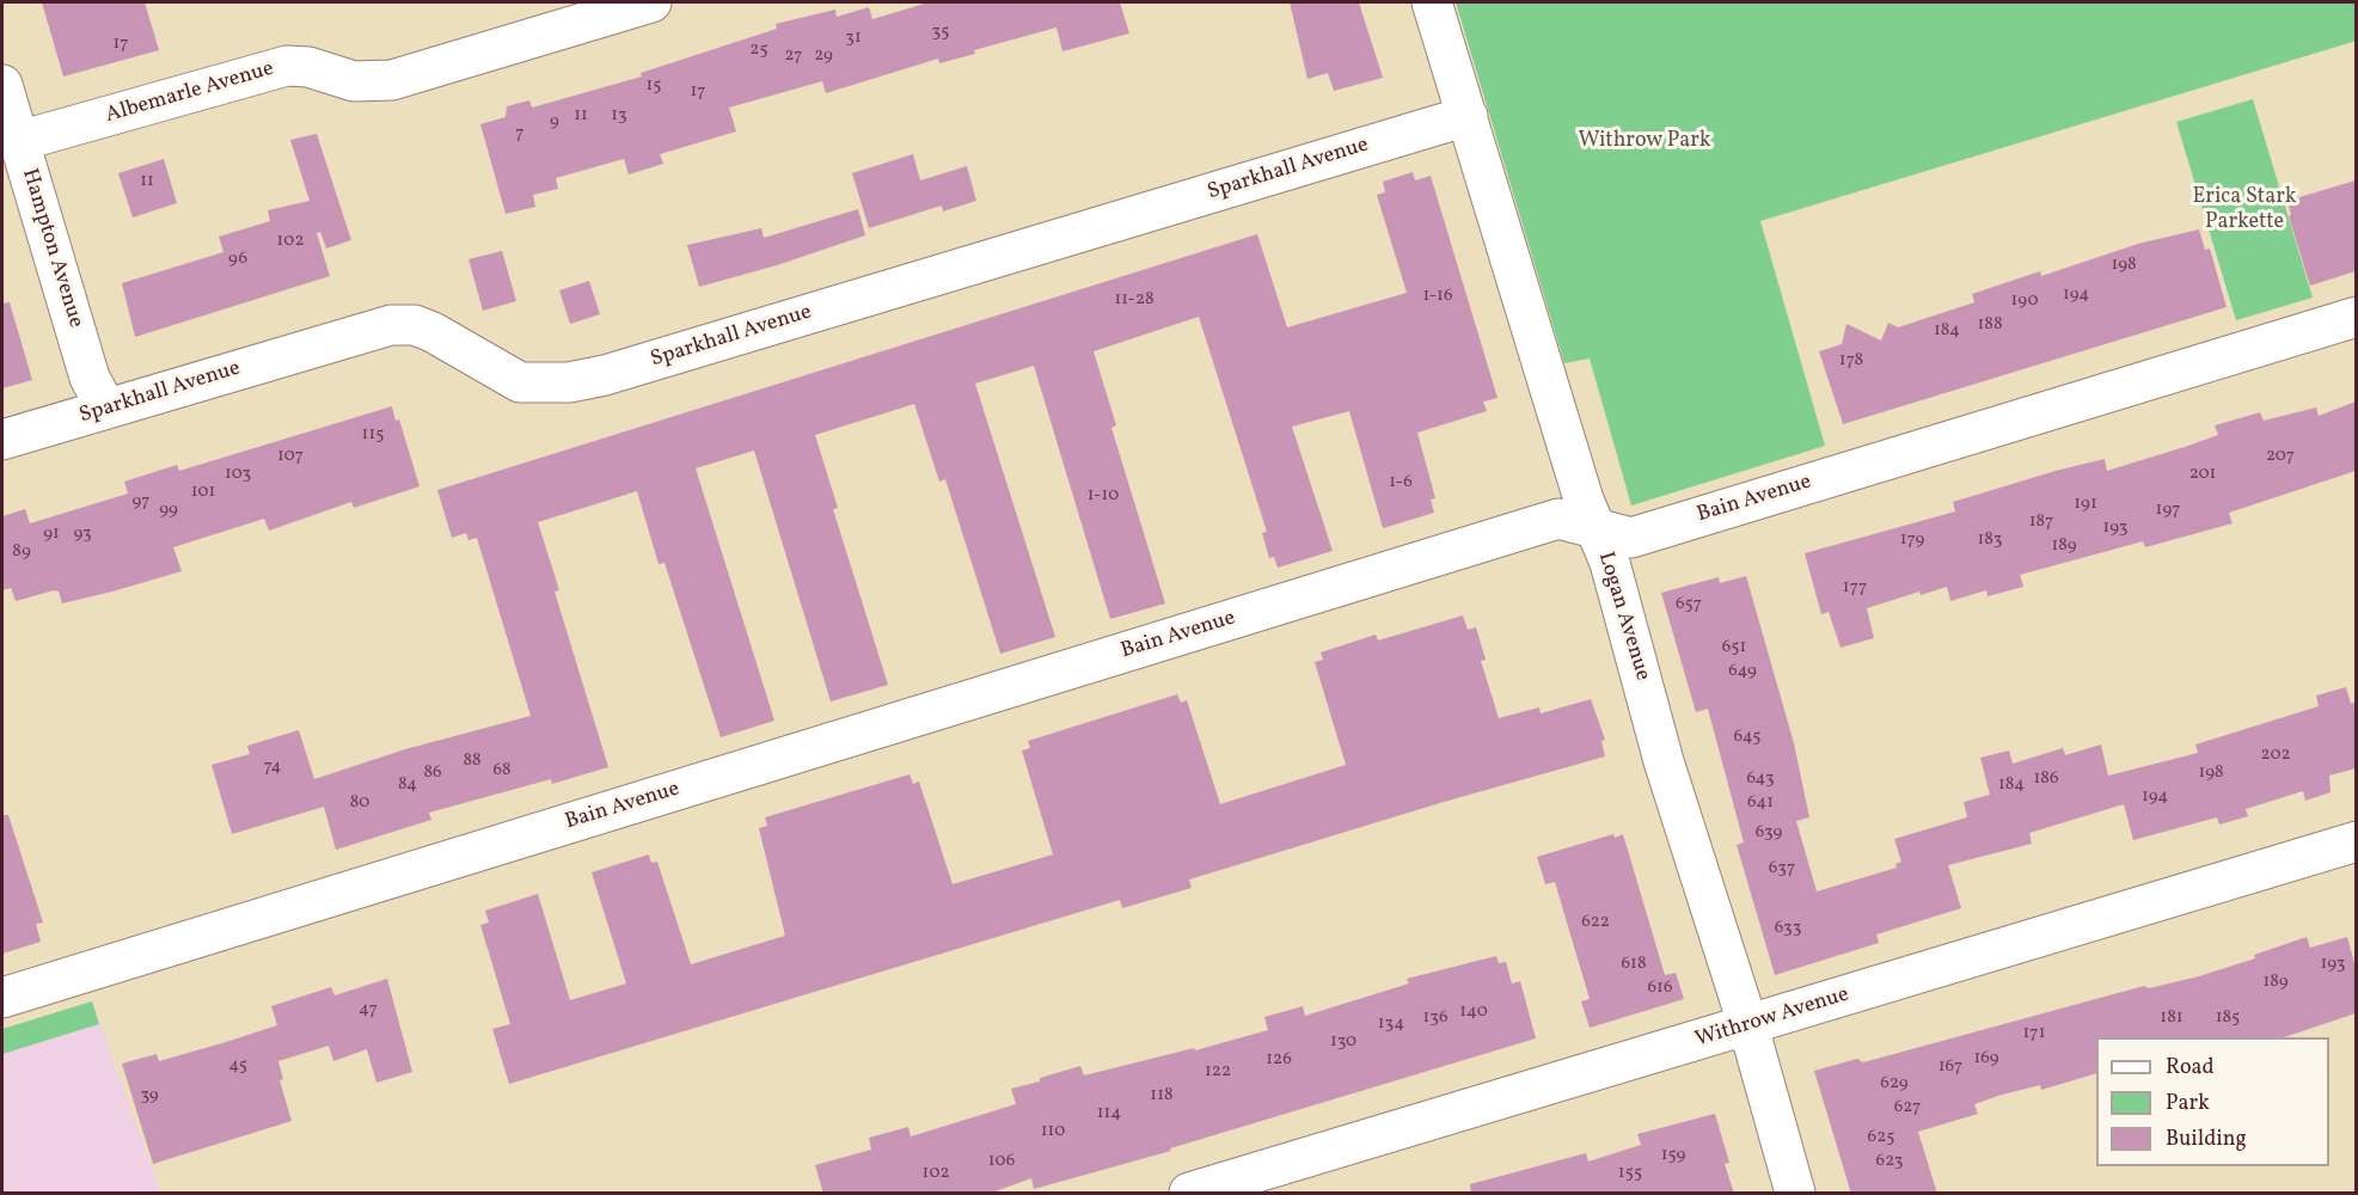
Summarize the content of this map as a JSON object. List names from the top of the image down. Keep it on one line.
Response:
{"streets":{"street":["Albemarle Avenue","Sparkhall Avenue","Hampton Avenue","Bain Avenue","Logan Avenue","Withrow Avenue"]},"crossings":[["Albemarle Avenue","Hampton Avenue"],["Sparkhall Avenue","Hampton Avenue"],["Sparkhall Avenue","Logan Avenue"],["Bain Avenue","Logan Avenue"],["Logan Avenue","Withrow Avenue"]],"parks":["Withrow Park","Erica Stark Parkette"],"house_numbers":["35","31","17","25","27","29","15","17","11","13","9","7","11","102","96","198","194","1-16","11-28","190","188","184","178","115","107","207","103","201","1-6","101","1-10","97","191","99","197","187","193","91","93","179","183","189","89","177","657","651","649","645","202","88","74","68","86","198","643","186","84","184","194","80","641","639","637","622","633","618","193","189","616","47","140","136","181","185","134","171","130","169","126","45","167","122","629","39","118","627","114","110","625","159","106","623","102","155"],"legend":["Road","Park","Building"]}
